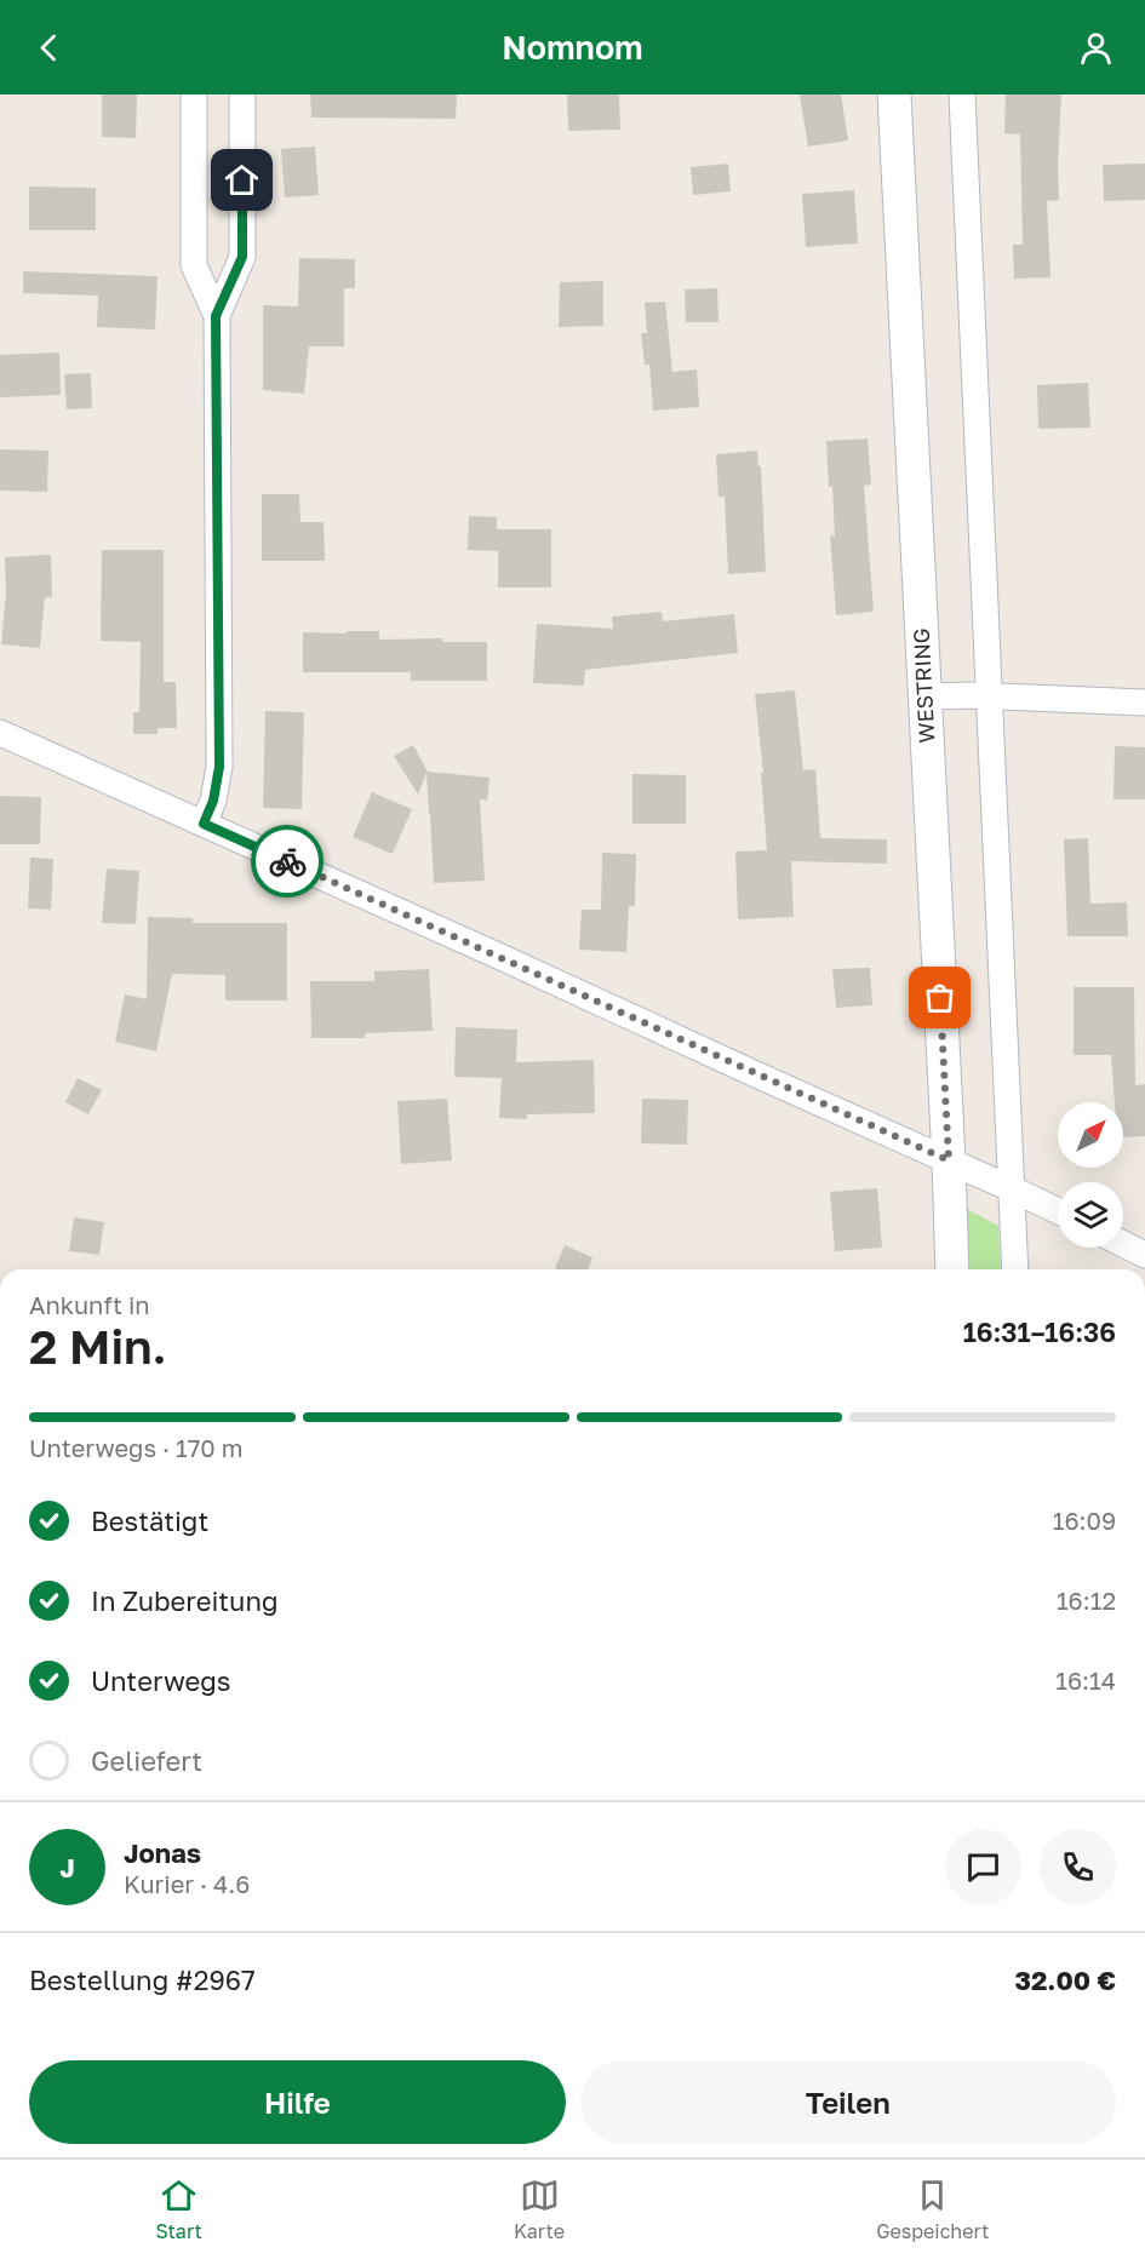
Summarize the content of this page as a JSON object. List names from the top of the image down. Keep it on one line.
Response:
{"streets":{"street":["WESTRING"]},"north":"top right","page":{"header":"Nomnom","heading":["2 Min.","Ankunft in","16:31–16:36"],"panel":["Jonas","Kurier · 4.6","Bestellung #2967","32.00 €"],"bar":"Unterwegs · 170 m","list":[["Bestätigt","16:09"],["In Zubereitung","16:12"],["Unterwegs","16:14"],"Geliefert"],"round":"J","buttons":["Hilfe","Teilen"],"tabs":["Start","Karte","Gespeichert"]}}
